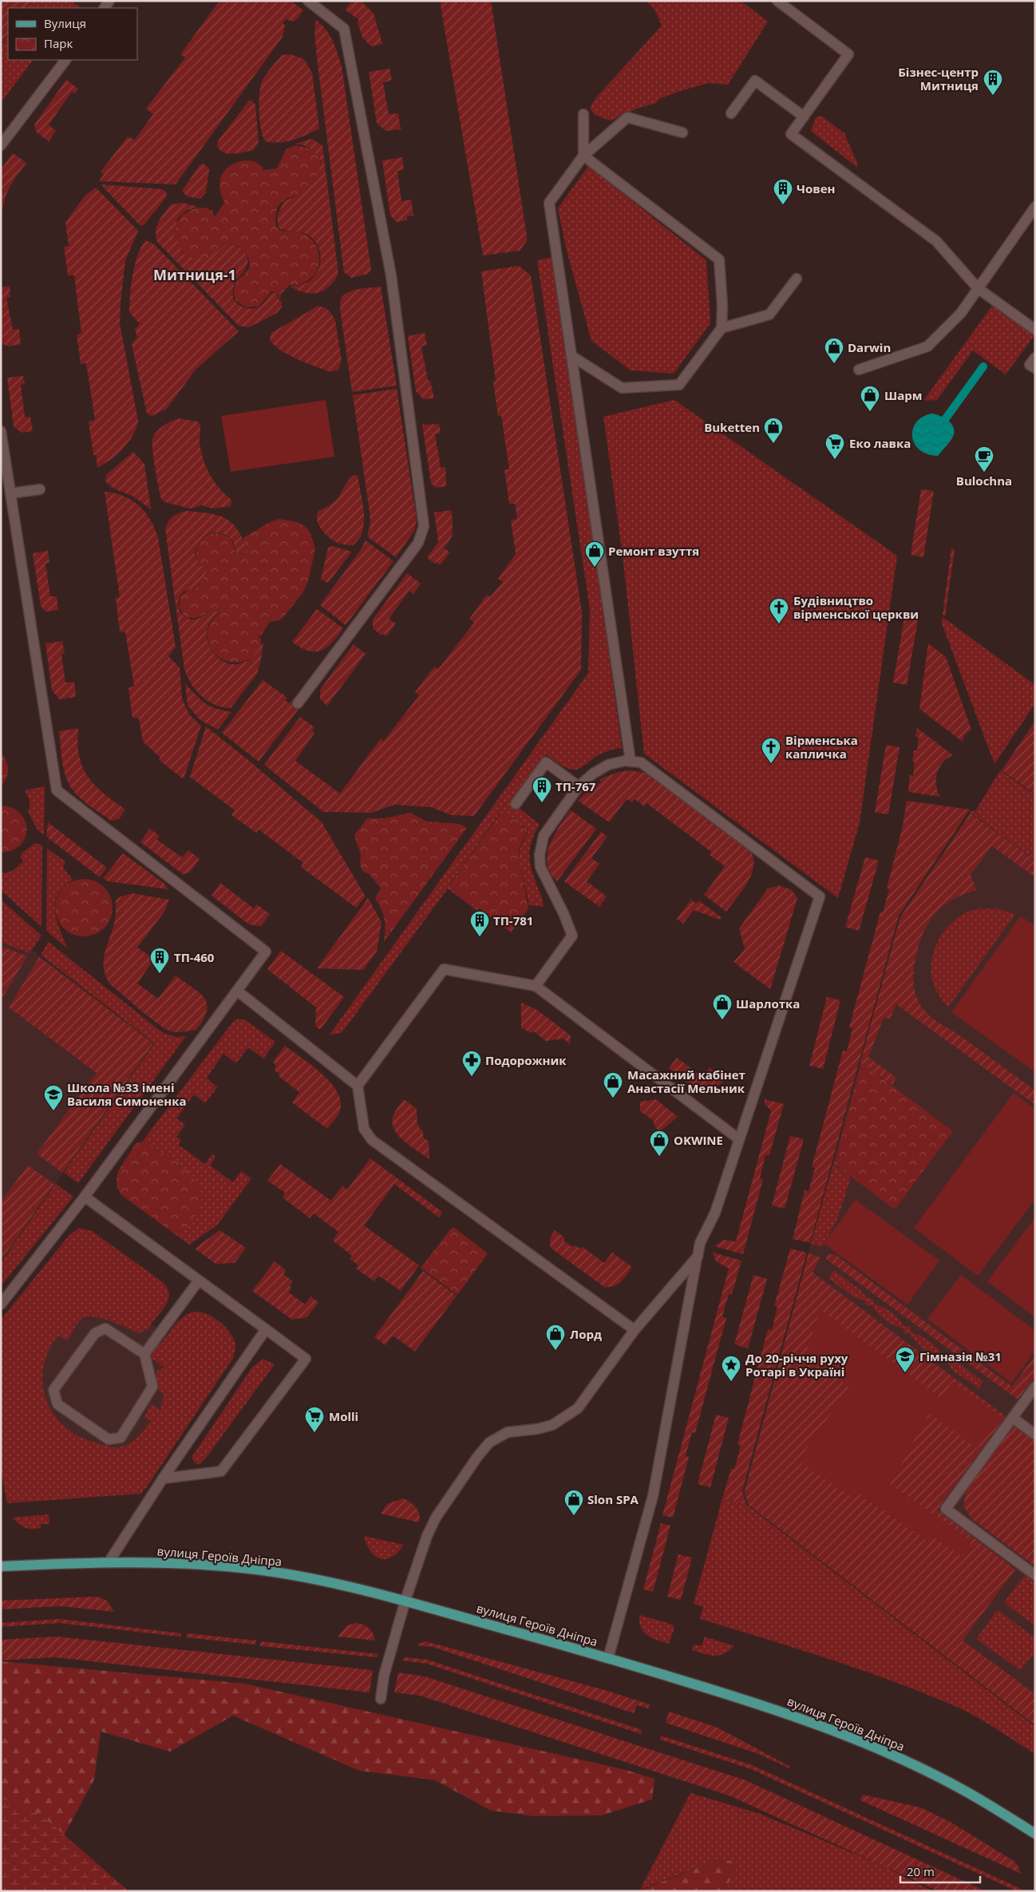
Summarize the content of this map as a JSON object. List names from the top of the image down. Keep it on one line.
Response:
{"streets":{"main road":["вулиця Героїв Дніпра"]},"districts":["Митниця-1"],"places":{"building":["Бізнес-центр Митниця","Човен","ТП-767","ТП-781","ТП-460"],"shop":["Darwin","Шарм","Buketten","Ремонт взуття","Шарлотка","Масажний кабінет Анастасії Мельник","OKWINE","Лорд","Slon SPA"],"supermarket":["Еко лавка","Molli"],"cafe":["Bulochna"],"church":["Будівництво вірменської церкви","Вірменська капличка"],"pharmacy":["Подорожник"],"school or university":["Школа №33 імені Василя Симоненка","Гімназія №31"],"place":["До 20-річчя руху Ротарі в Україні"]},"legend":["Вулиця","Парк"],"scale_bar":"20 m"}
